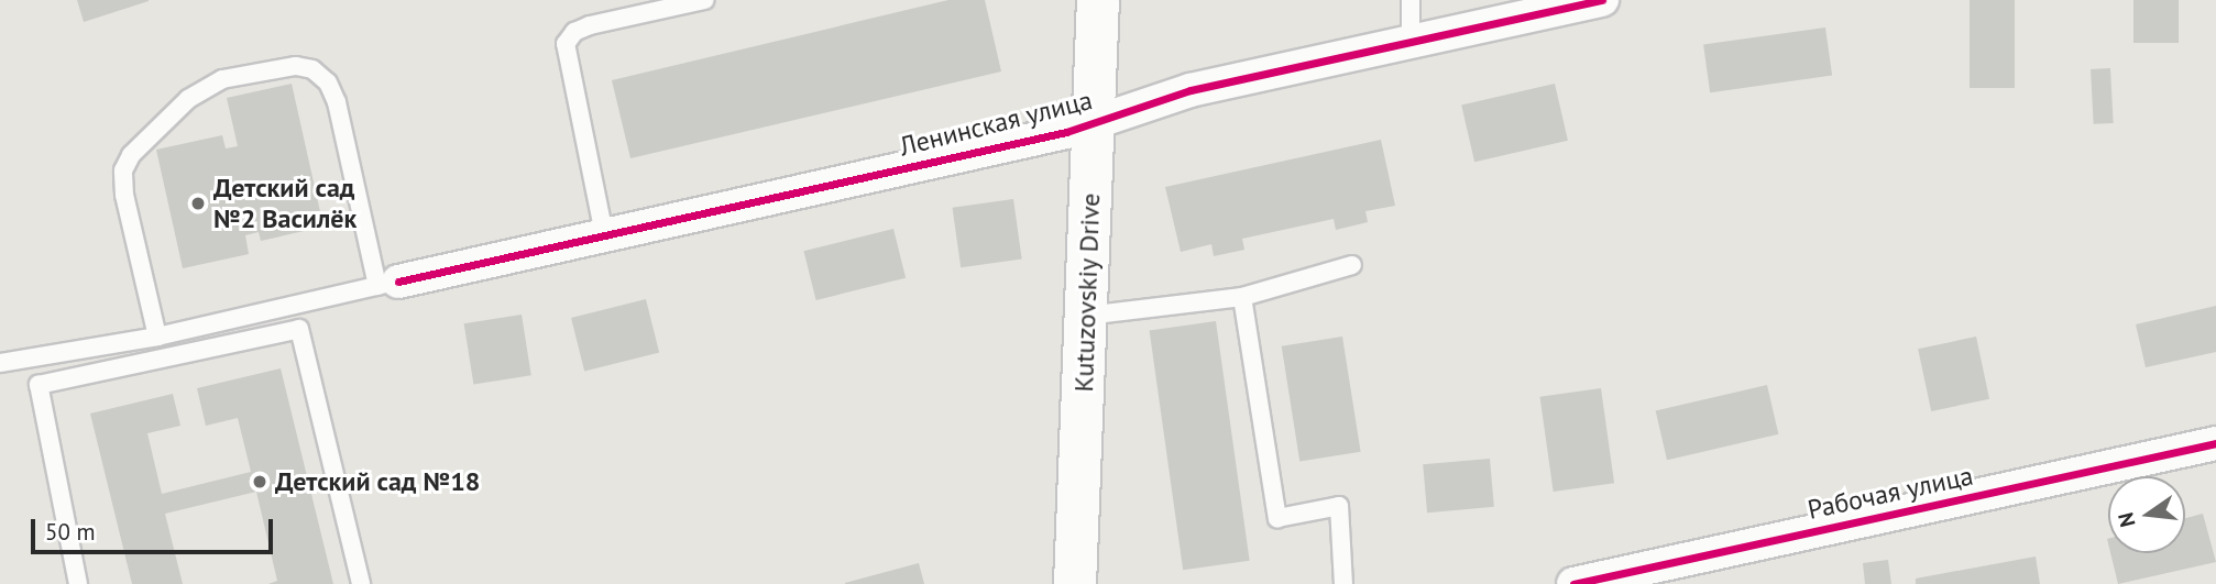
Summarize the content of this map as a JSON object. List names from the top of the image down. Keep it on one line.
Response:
{"streets":{"street":["Ленинская улица","Kutuzovskiy Drive","Рабочая улица"]},"crossings":[["Ленинская улица","Kutuzovskiy Drive"]],"places":["Детский сад №2 Василёк","Детский сад №18"],"scale_bar":"50 m","north":"left"}
